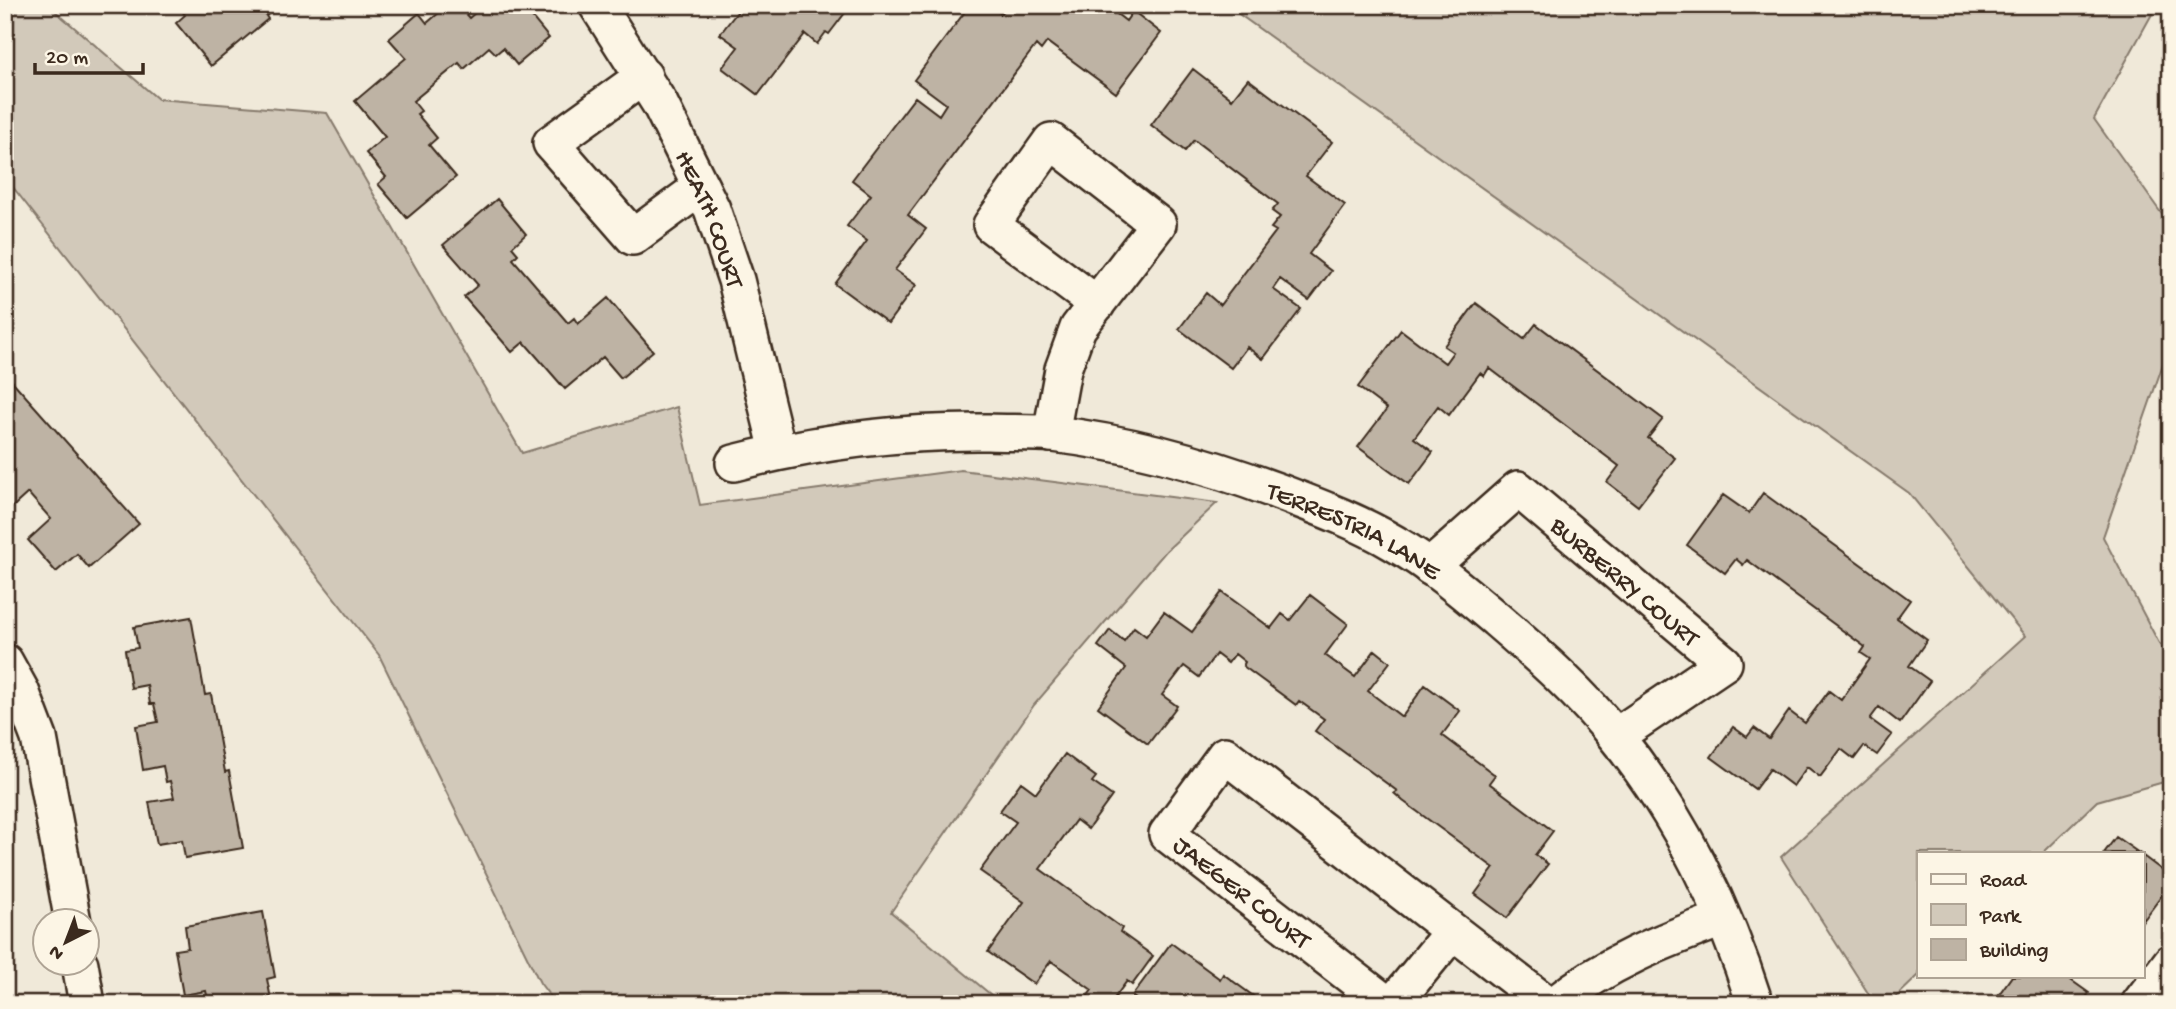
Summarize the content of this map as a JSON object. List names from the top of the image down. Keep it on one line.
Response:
{"streets":{"street":["HEATH COURT","TERRESTRIA LANE","BURBERRY COURT","JAEGER COURT"]},"crossings":[["HEATH COURT","TERRESTRIA LANE"],["TERRESTRIA LANE","BURBERRY COURT"]],"legend":["Road","Park","Building"],"scale_bar":"20 m","north":"bottom left"}
